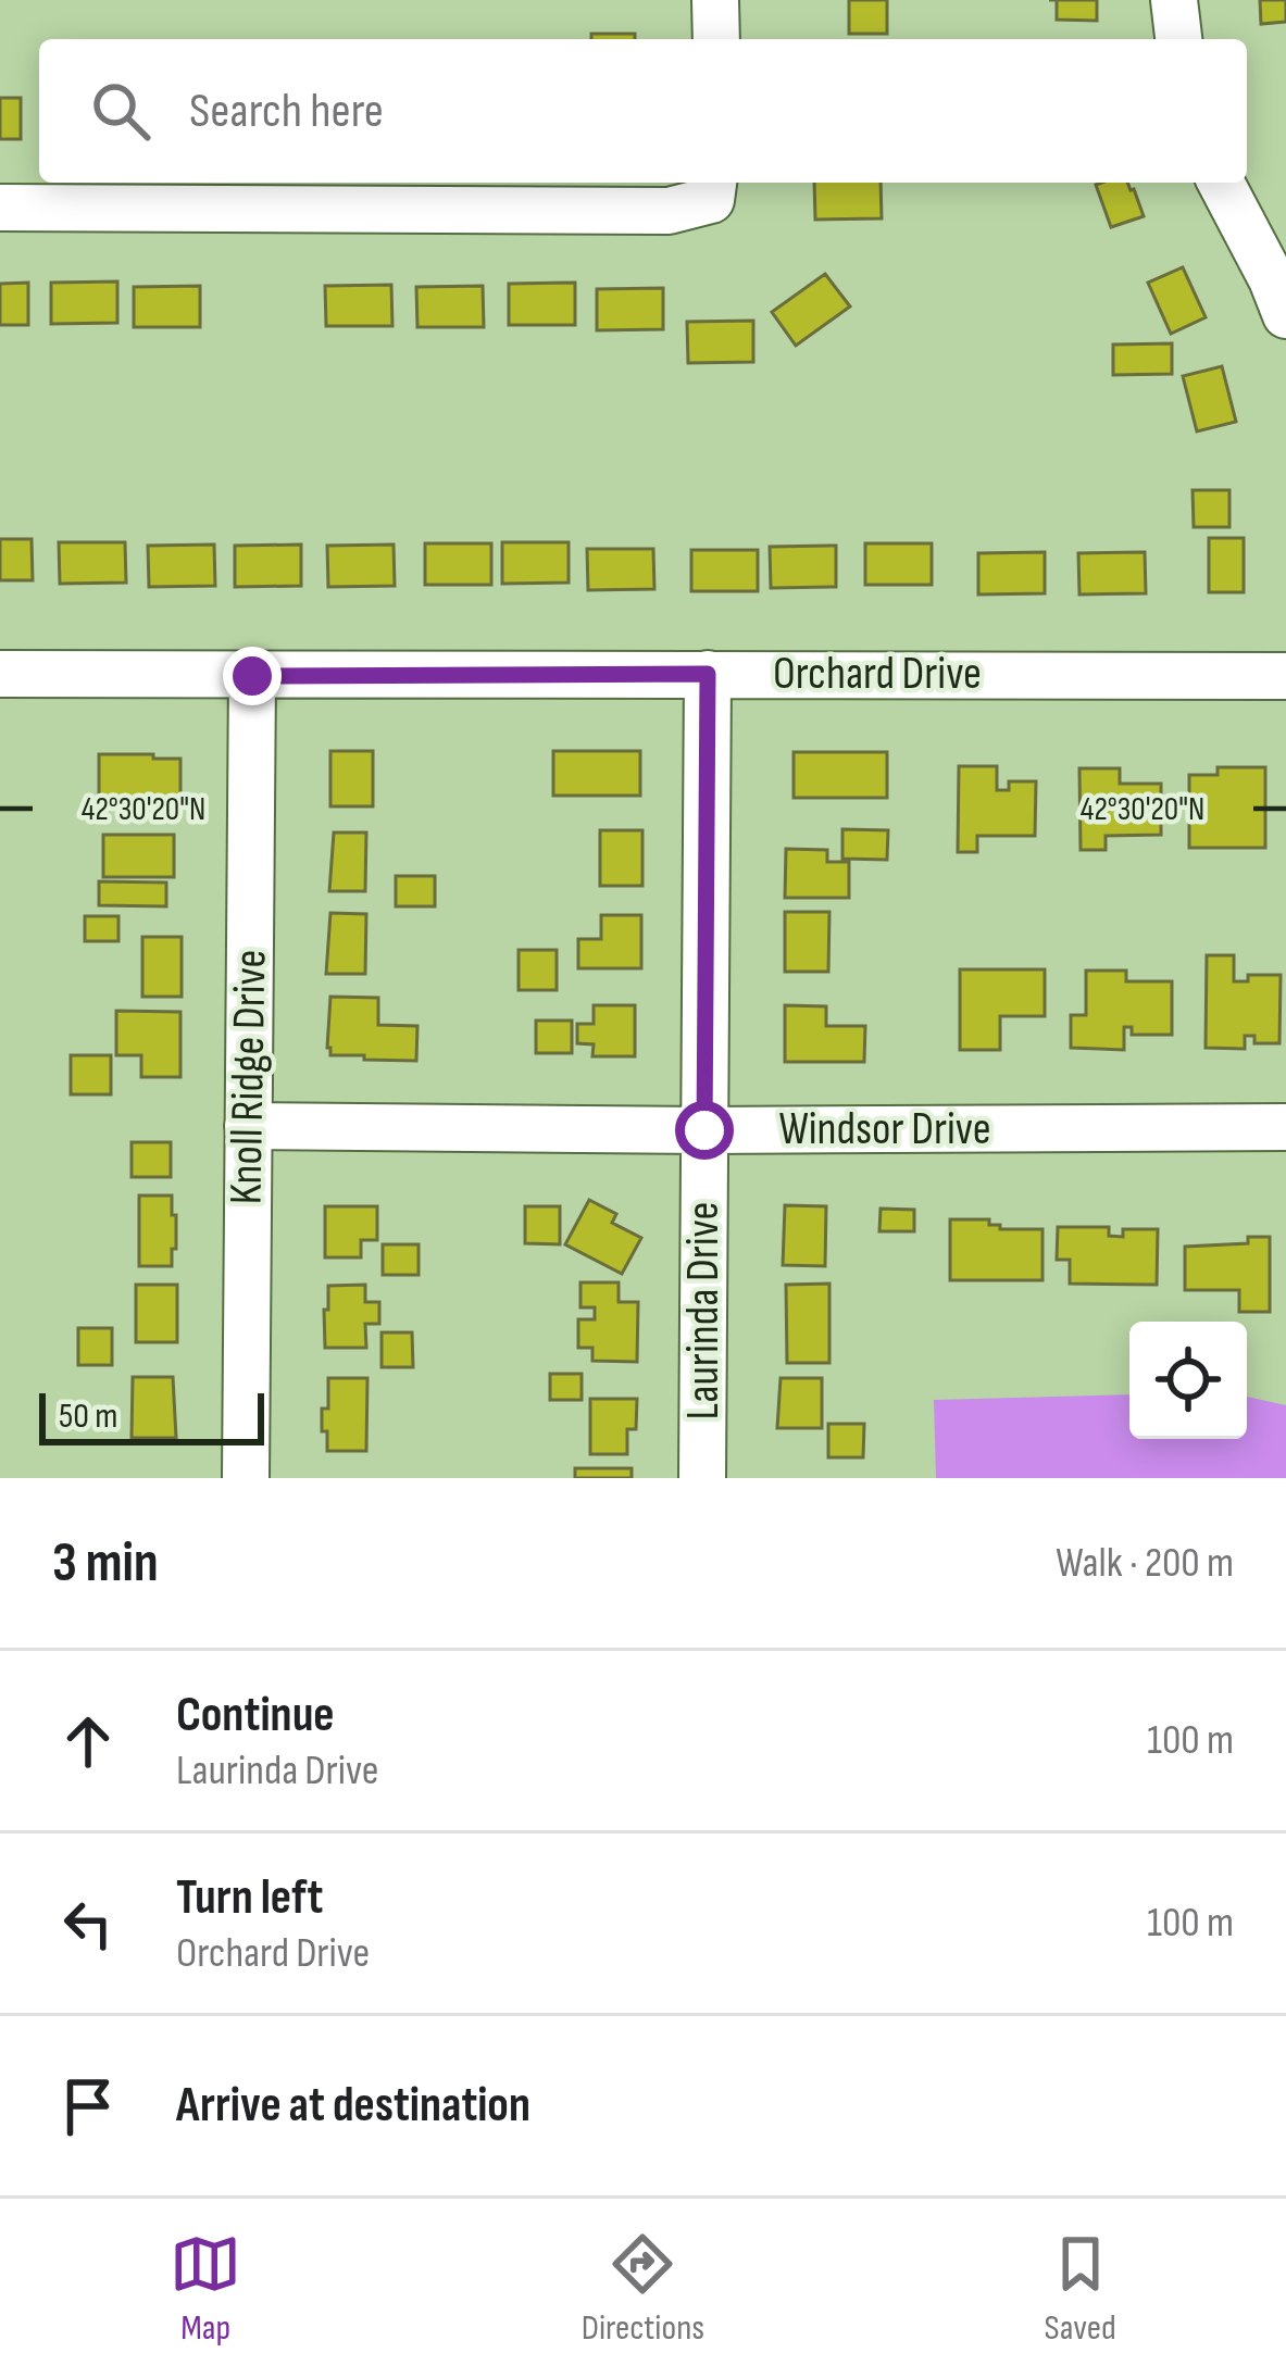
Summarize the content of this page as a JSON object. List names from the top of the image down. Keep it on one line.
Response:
{"streets":{"street":["Orchard Drive","Knoll Ridge Drive","Windsor Drive","Laurinda Drive"]},"crossings":[["Orchard Drive","Knoll Ridge Drive"],["Orchard Drive","Laurinda Drive"],["Knoll Ridge Drive","Windsor Drive"],["Windsor Drive","Laurinda Drive"]],"scale_bar":"50 m","page":{"search":"Search here","scale":"50 m","heading":["3 min","Walk · 200 m"],"list":[["Continue","Laurinda Drive","100 m"],["Turn left","Orchard Drive","100 m"],"Arrive at destination"],"nav":["Map","Directions","Saved"]},"coordinates":["42°30'20\"N"]}
